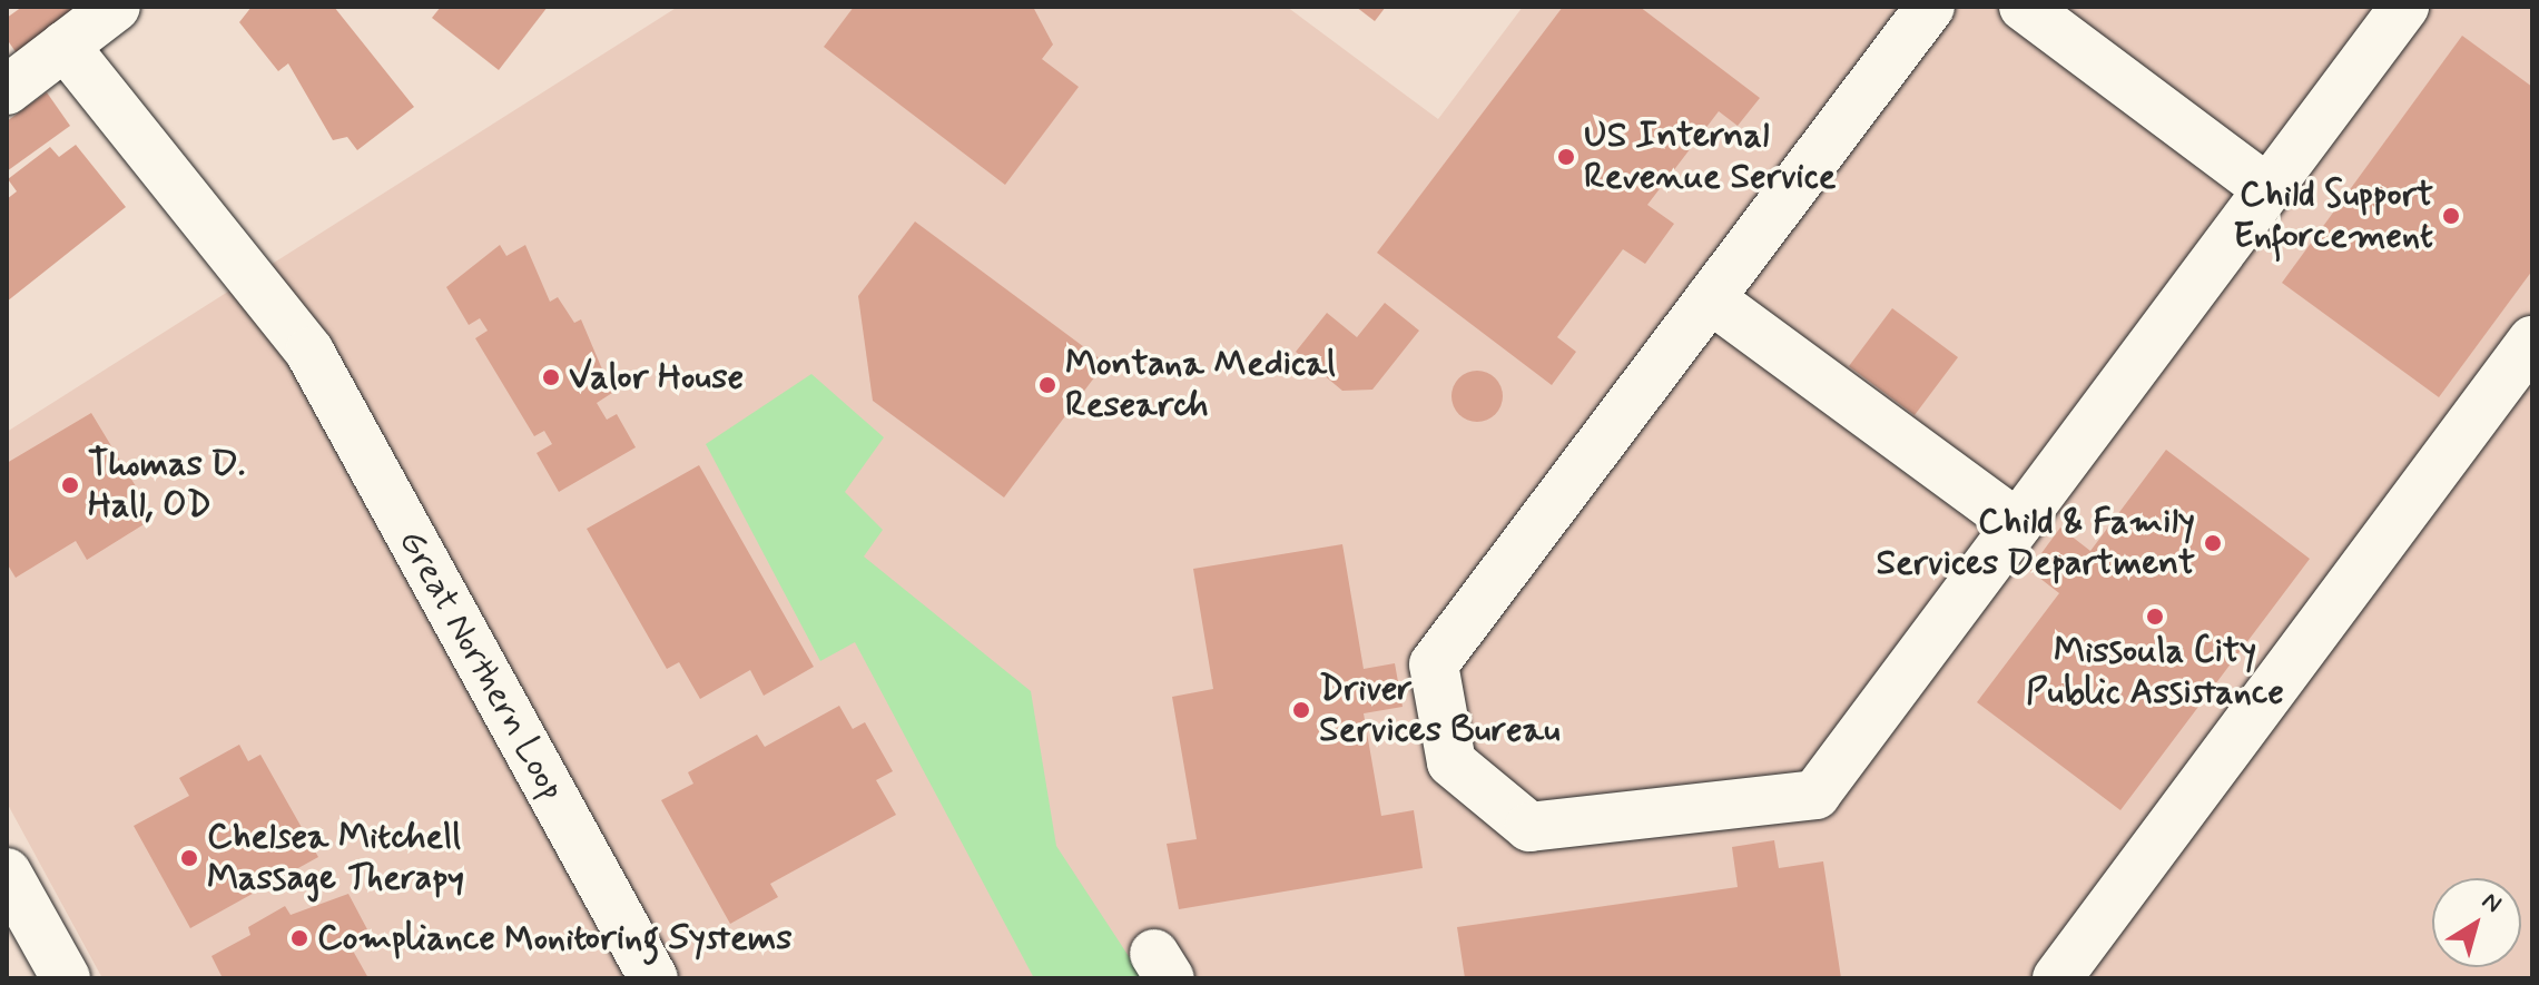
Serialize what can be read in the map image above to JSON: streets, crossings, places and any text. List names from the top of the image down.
{
  "streets": {
    "street": ["Great Northern Loop"]
  },
  "places": [
    "US Internal Revenue Service",
    "Child Support Enforcement",
    "Valor House",
    "Montana Medical Research",
    "Thomas D. Hall, OD",
    "Child & Family Services Department",
    "Missoula City Public Assistance",
    "Driver Services Bureau",
    "Chelsea Mitchell Massage Therapy",
    "Compliance Monitoring Systems"
  ],
  "north": "top right"
}
